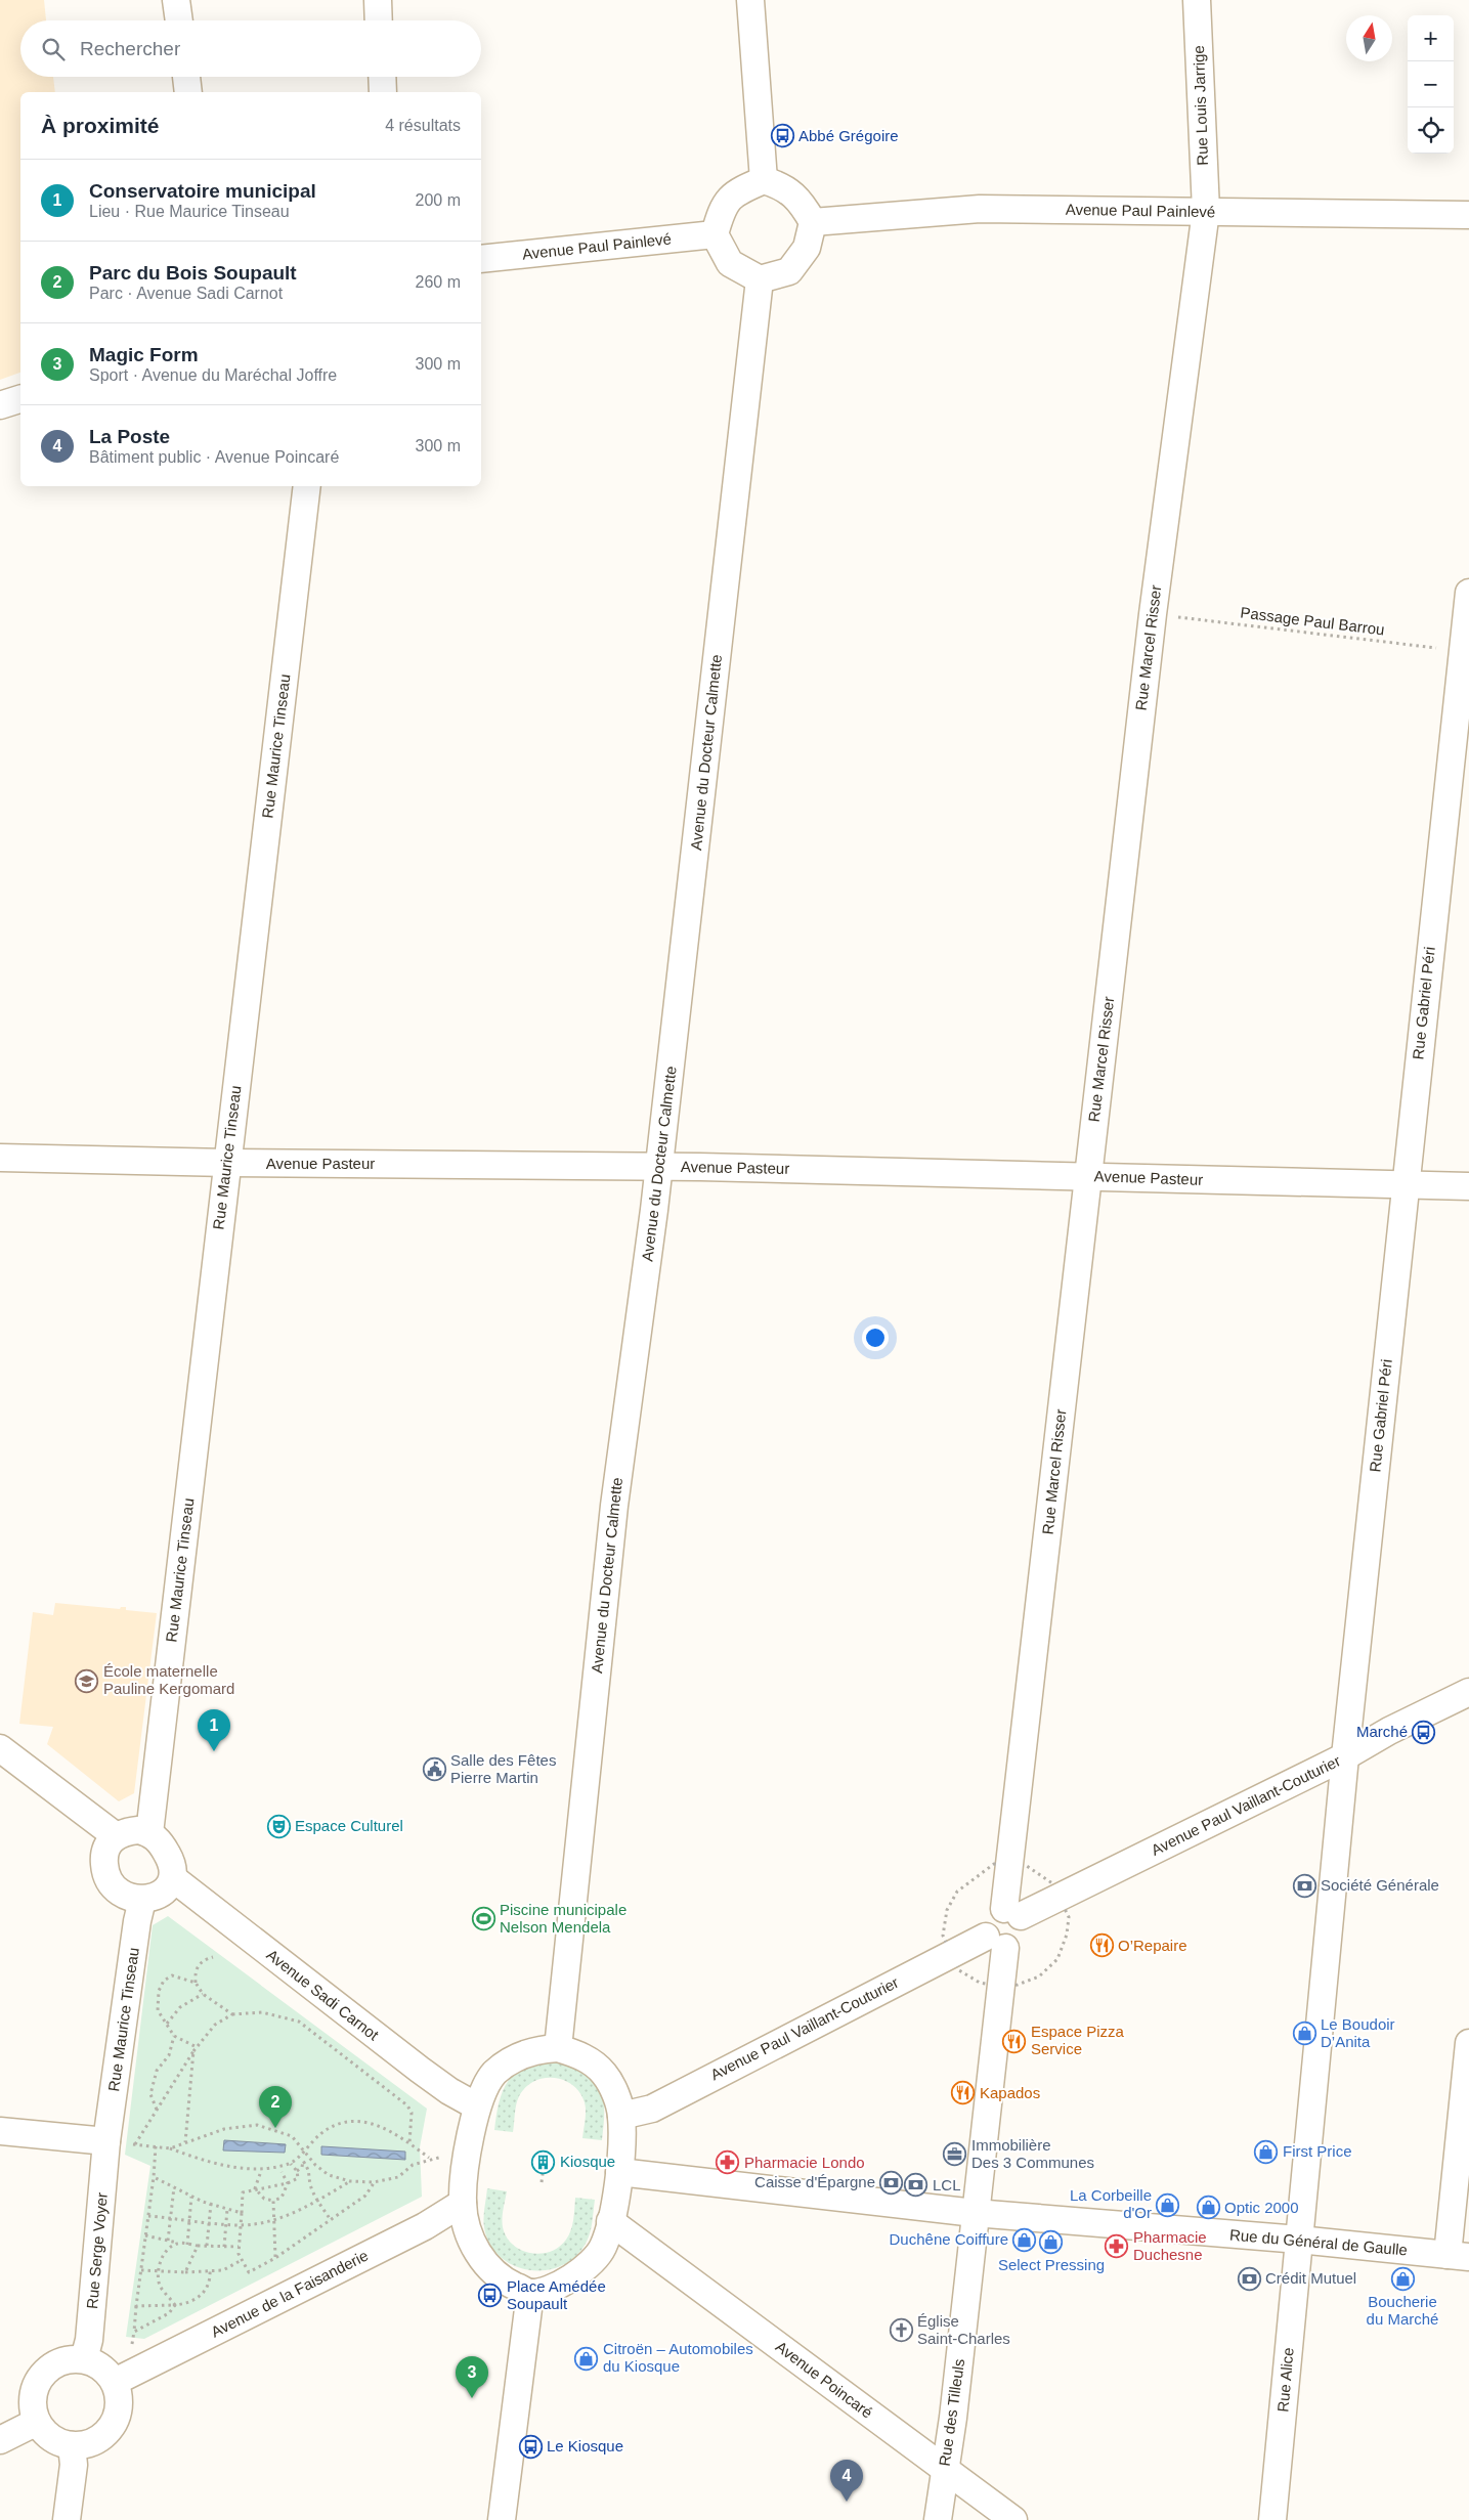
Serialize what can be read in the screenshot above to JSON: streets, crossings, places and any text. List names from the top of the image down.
{
  "streets": {
    "street": [
      "Rue Louis Jarrige",
      "Avenue Paul Painlevé",
      "Rue Marcel Risser",
      "Rue Maurice Tinseau",
      "Avenue du Docteur Calmette",
      "Rue Gabriel Péri",
      "Avenue Pasteur",
      "Avenue Paul Vaillant-Couturier",
      "Avenue Sadi Carnot",
      "Rue du Général de Gaulle",
      "Rue Serge Voyer",
      "Avenue de la Faisanderie",
      "Avenue Poincaré",
      "Rue Alice",
      "Rue des Tilleuls"
    ],
    "path": ["Passage Paul Barrou"]
  },
  "crossings": [
    ["Rue Louis Jarrige", "Avenue Paul Painlevé"],
    ["Rue Louis Jarrige", "Rue Marcel Risser"],
    ["Avenue Paul Painlevé", "Rue Marcel Risser"],
    ["Avenue Paul Painlevé", "Avenue du Docteur Calmette"],
    ["Passage Paul Barrou", "Rue Marcel Risser"],
    ["Passage Paul Barrou", "Rue Gabriel Péri"],
    ["Rue Marcel Risser", "Avenue Pasteur"],
    ["Rue Marcel Risser", "Avenue Paul Vaillant-Couturier"],
    ["Rue Maurice Tinseau", "Avenue Pasteur"],
    ["Rue Maurice Tinseau", "Avenue Sadi Carnot"],
    ["Rue Maurice Tinseau", "Rue Serge Voyer"],
    ["Avenue du Docteur Calmette", "Avenue Pasteur"],
    ["Rue Gabriel Péri", "Avenue Pasteur"],
    ["Rue Gabriel Péri", "Avenue Paul Vaillant-Couturier"],
    ["Rue Gabriel Péri", "Rue du Général de Gaulle"],
    ["Rue Gabriel Péri", "Rue Alice"],
    ["Rue du Général de Gaulle", "Rue Alice"],
    ["Rue du Général de Gaulle", "Rue des Tilleuls"],
    ["Rue Serge Voyer", "Avenue de la Faisanderie"],
    ["Avenue Poincaré", "Rue des Tilleuls"]
  ],
  "places": {
    "bus stop": [
      "Abbé Grégoire",
      "Marché",
      "Place Amédée Soupault",
      "Le Kiosque"
    ],
    "school or university": ["École maternelle Pauline Kergomard"],
    "public building": ["Salle des Fêtes Pierre Martin"],
    "theatre": ["Espace Culturel"],
    "bank": [
      "Société Générale",
      "Caisse d'Épargne",
      "LCL",
      "Crédit Mutuel"
    ],
    "sports": ["Piscine municipale Nelson Mendela"],
    "restaurant": ["O’Repaire", "Espace Pizza Service", "Kapados"],
    "shop": [
      "Le Boudoir D’Anita",
      "First Price",
      "La Corbeille d'Or",
      "Optic 2000",
      "Duchêne Coiffure",
      "Select Pressing",
      "Boucherie du Marché",
      "Citroën – Automobiles du Kiosque"
    ],
    "office": ["Immobilière Des 3 Communes"],
    "building": ["Kiosque"],
    "pharmacy": ["Pharmacie Londo", "Pharmacie Duchesne"],
    "church": ["Église Saint-Charles"]
  },
  "north": "top",
  "page": {
    "map_buttons": ["+", "−"],
    "search": "Rechercher",
    "heading": ["À proximité", "4 résultats"],
    "list": [
      {
        "mark": "1",
        "name": "Conservatoire municipal",
        "note": "Lieu · Rue Maurice Tinseau",
        "value": "200 m"
      },
      {
        "mark": "2",
        "name": "Parc du Bois Soupault",
        "note": "Parc · Avenue Sadi Carnot",
        "value": "260 m"
      },
      {
        "mark": "3",
        "name": "Magic Form",
        "note": "Sport · Avenue du Maréchal Joffre",
        "value": "300 m"
      },
      {
        "mark": "4",
        "name": "La Poste",
        "note": "Bâtiment public · Avenue Poincaré",
        "value": "300 m"
      }
    ],
    "pins": [
      "1",
      "2",
      "3",
      "4"
    ]
  }
}
